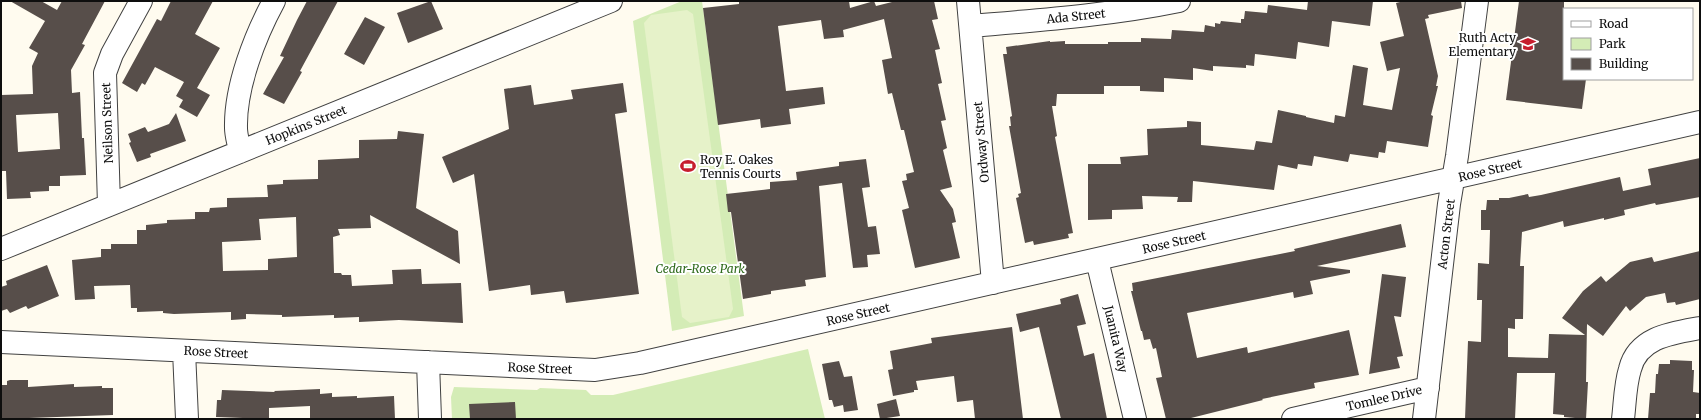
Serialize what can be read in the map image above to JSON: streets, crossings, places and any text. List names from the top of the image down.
{
  "streets": {
    "street": [
      "Ada Street",
      "Neilson Street",
      "Hopkins Street",
      "Ordway Street",
      "Rose Street",
      "Acton Street",
      "Juanita Way",
      "Tomlee Drive"
    ]
  },
  "crossings": [
    ["Ada Street", "Ordway Street"],
    ["Neilson Street", "Hopkins Street"],
    ["Ordway Street", "Rose Street"],
    ["Rose Street", "Acton Street"],
    ["Rose Street", "Juanita Way"],
    ["Acton Street", "Tomlee Drive"]
  ],
  "parks": ["Cedar-Rose Park"],
  "places": {
    "school or university": ["Ruth Acty Elementary"],
    "sports": ["Roy E. Oakes Tennis Courts"]
  },
  "legend": ["Road", "Park", "Building"]
}
